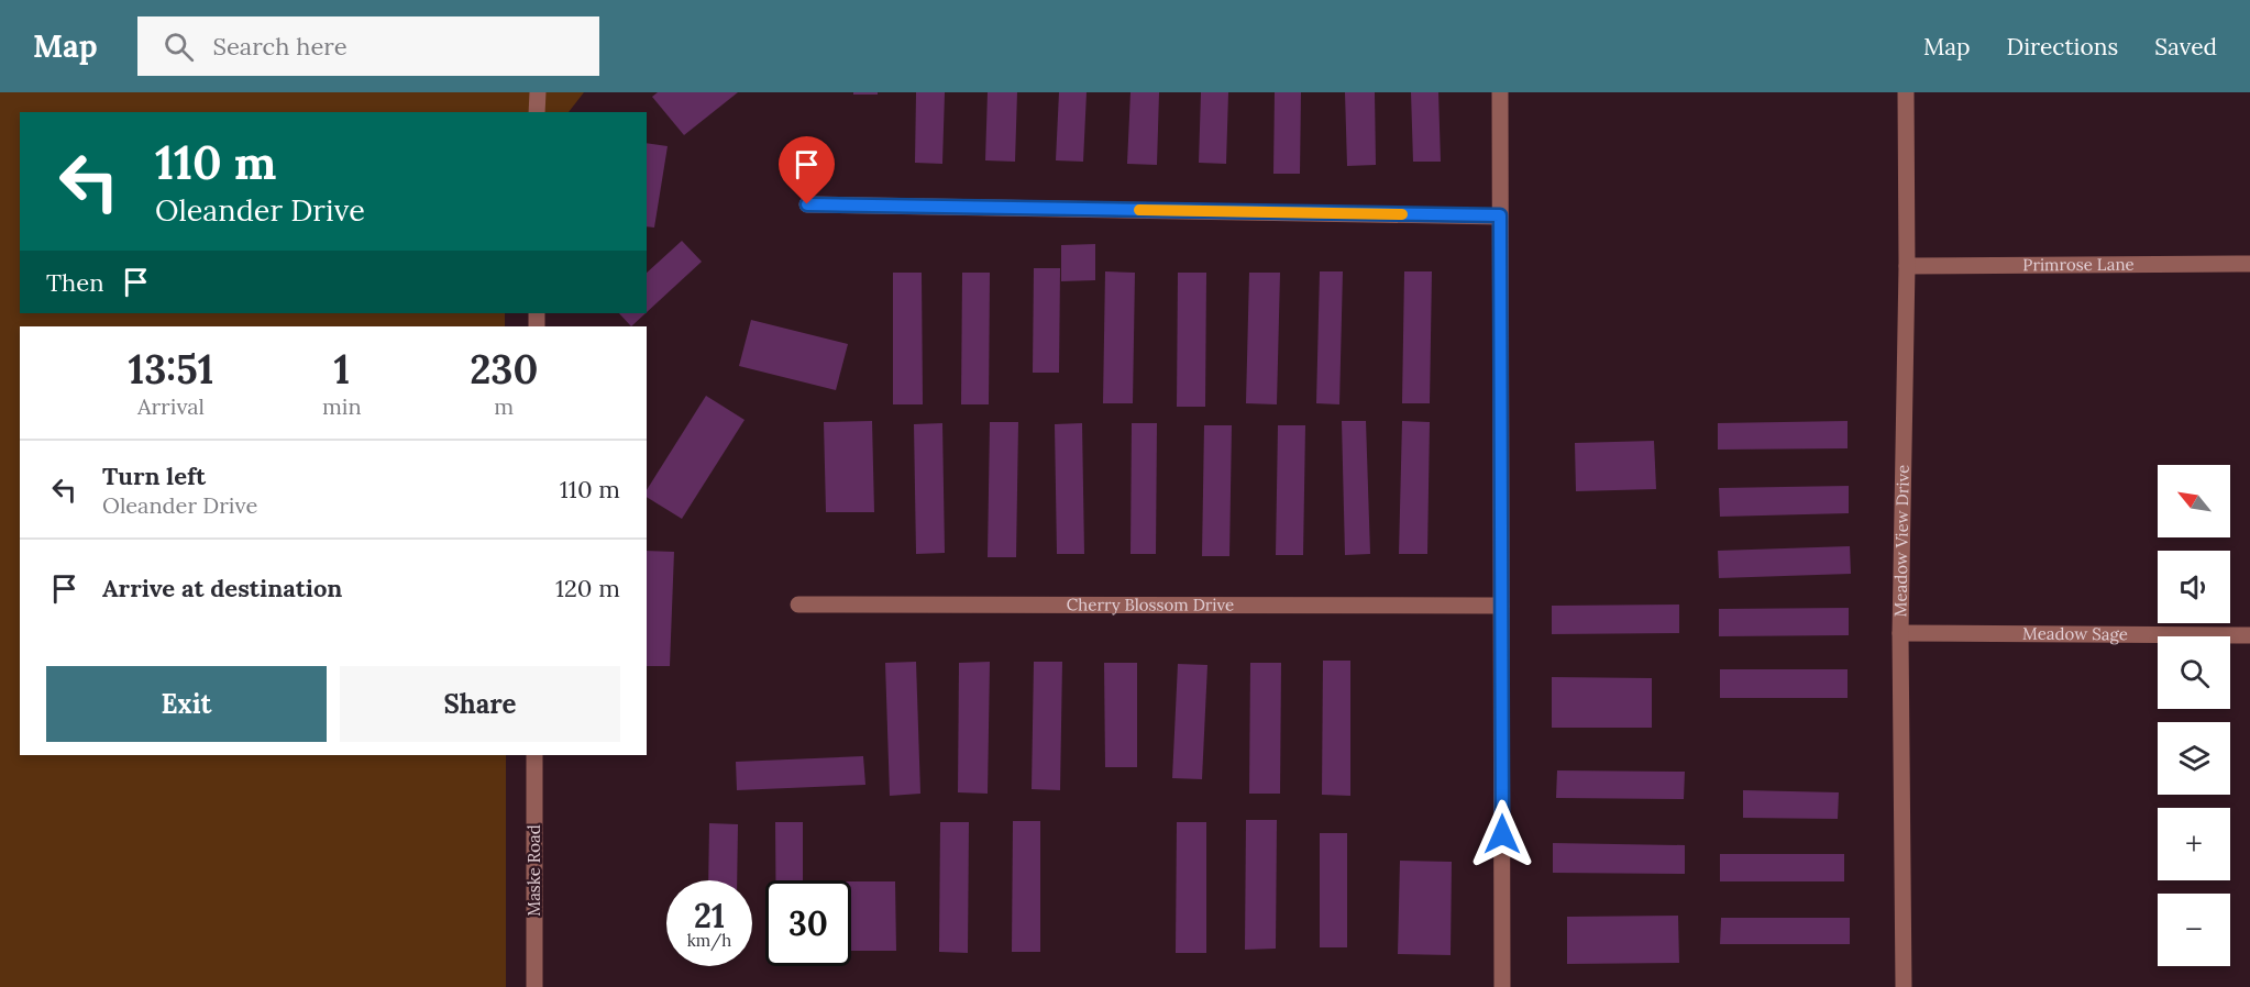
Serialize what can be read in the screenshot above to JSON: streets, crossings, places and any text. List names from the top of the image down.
{
  "streets": {
    "street": [
      "Primrose Lane",
      "Meadow View Drive",
      "Cherry Blossom Drive",
      "Meadow Sage",
      "Maske Road"
    ]
  },
  "crossings": [
    ["Primrose Lane", "Meadow View Drive"],
    ["Meadow View Drive", "Meadow Sage"]
  ],
  "north": "top left",
  "page": {
    "header": "Map",
    "search": "Search here",
    "nav": ["Map", "Directions", "Saved"],
    "turn": ["110 m", "Oleander Drive"],
    "then": "Then",
    "eta": [
      "13:51",
      "Arrival",
      "1",
      "min",
      "230",
      "m"
    ],
    "list": [
      {
        "name": "Turn left",
        "note": "Oleander Drive",
        "value": "110 m"
      },
      {
        "name": "Arrive at destination",
        "value": "120 m"
      }
    ],
    "map_buttons": ["+", "−"],
    "buttons": ["Exit", "Share"],
    "speed": "21 km/h",
    "limit": "30"
  }
}
